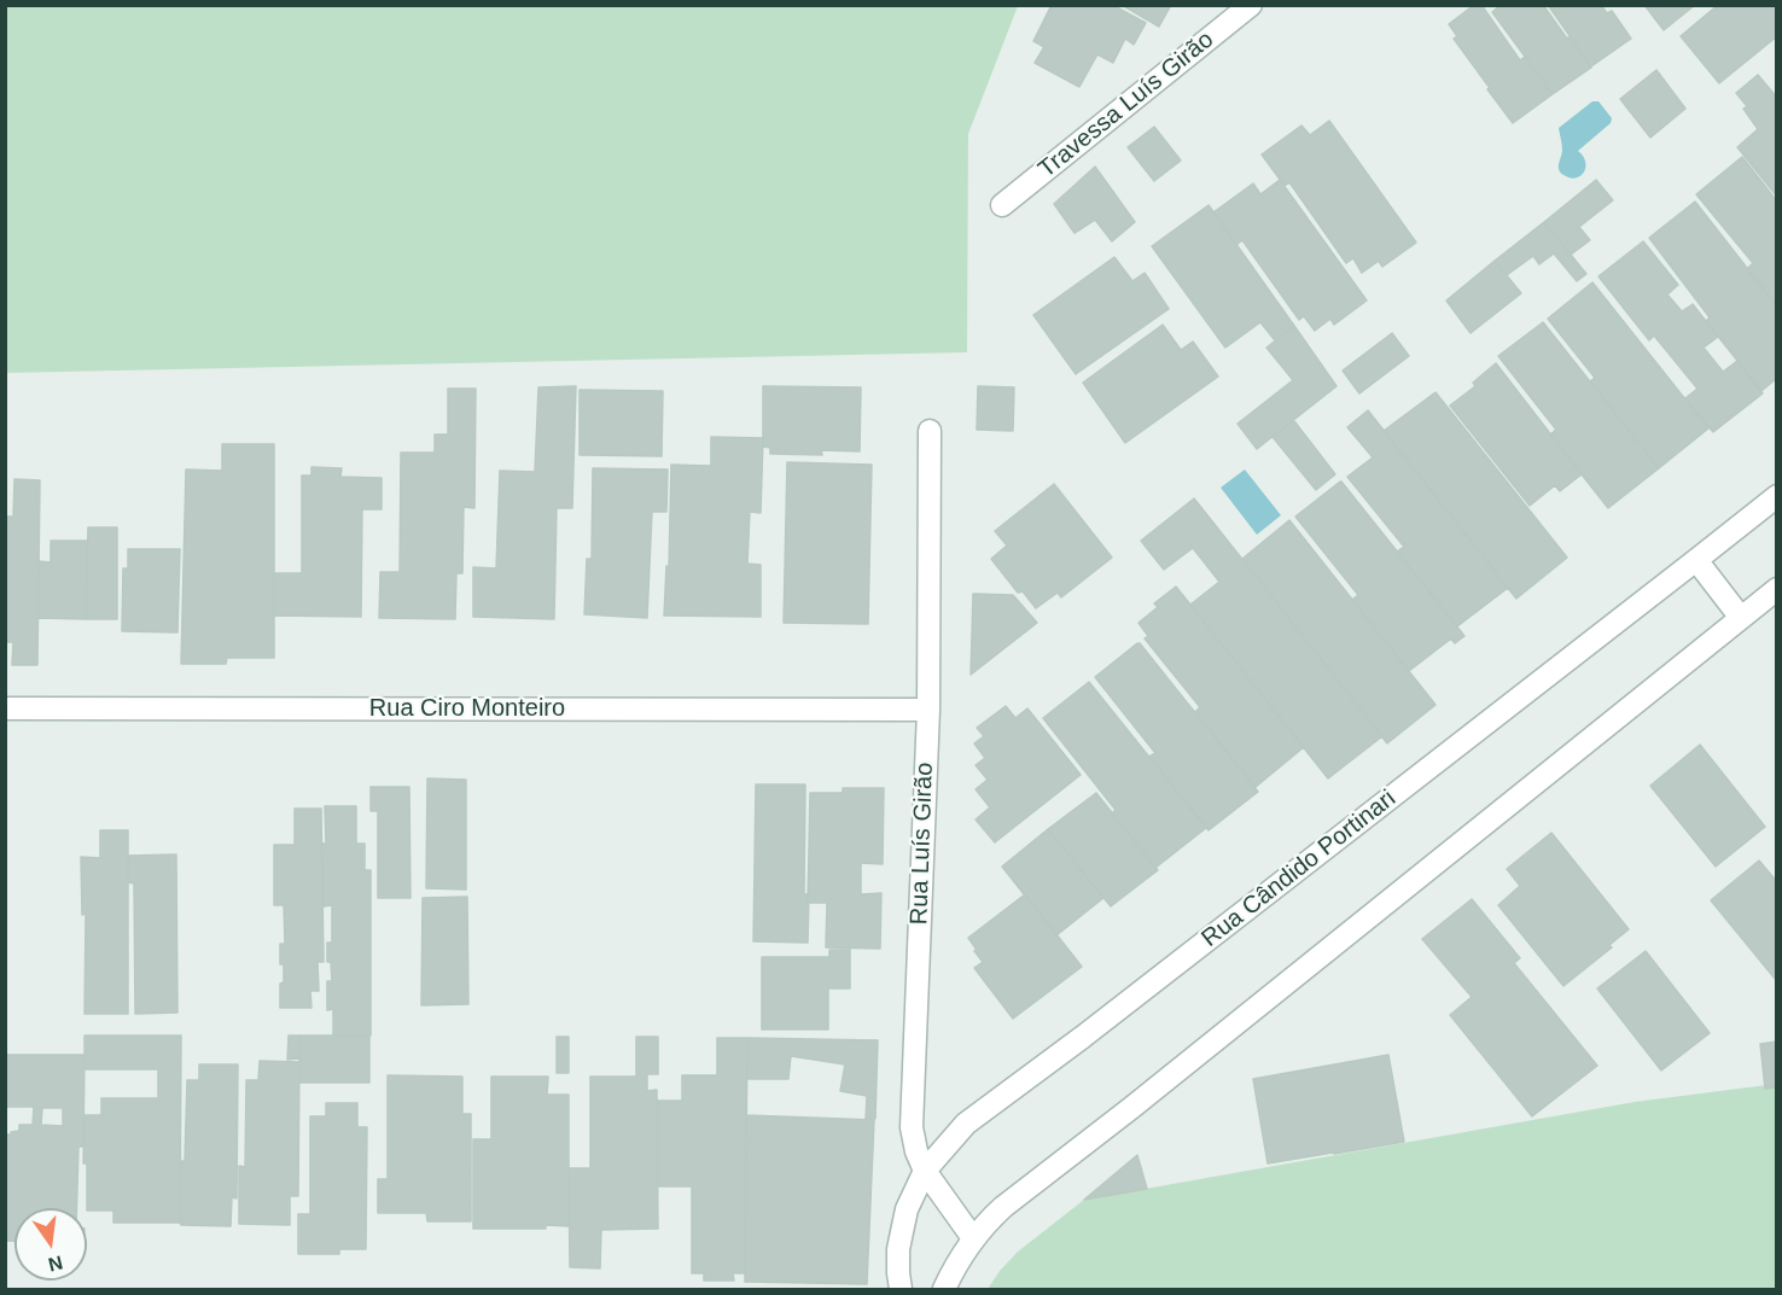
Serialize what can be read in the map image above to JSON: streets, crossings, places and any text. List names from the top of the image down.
{
  "streets": {
    "street": [
      "Travessa Luís Girão",
      "Rua Ciro Monteiro",
      "Rua Luís Girão",
      "Rua Cândido Portinari"
    ]
  },
  "crossings": [
    ["Rua Ciro Monteiro", "Rua Luís Girão"],
    ["Rua Luís Girão", "Rua Cândido Portinari"]
  ],
  "north": "bottom"
}
